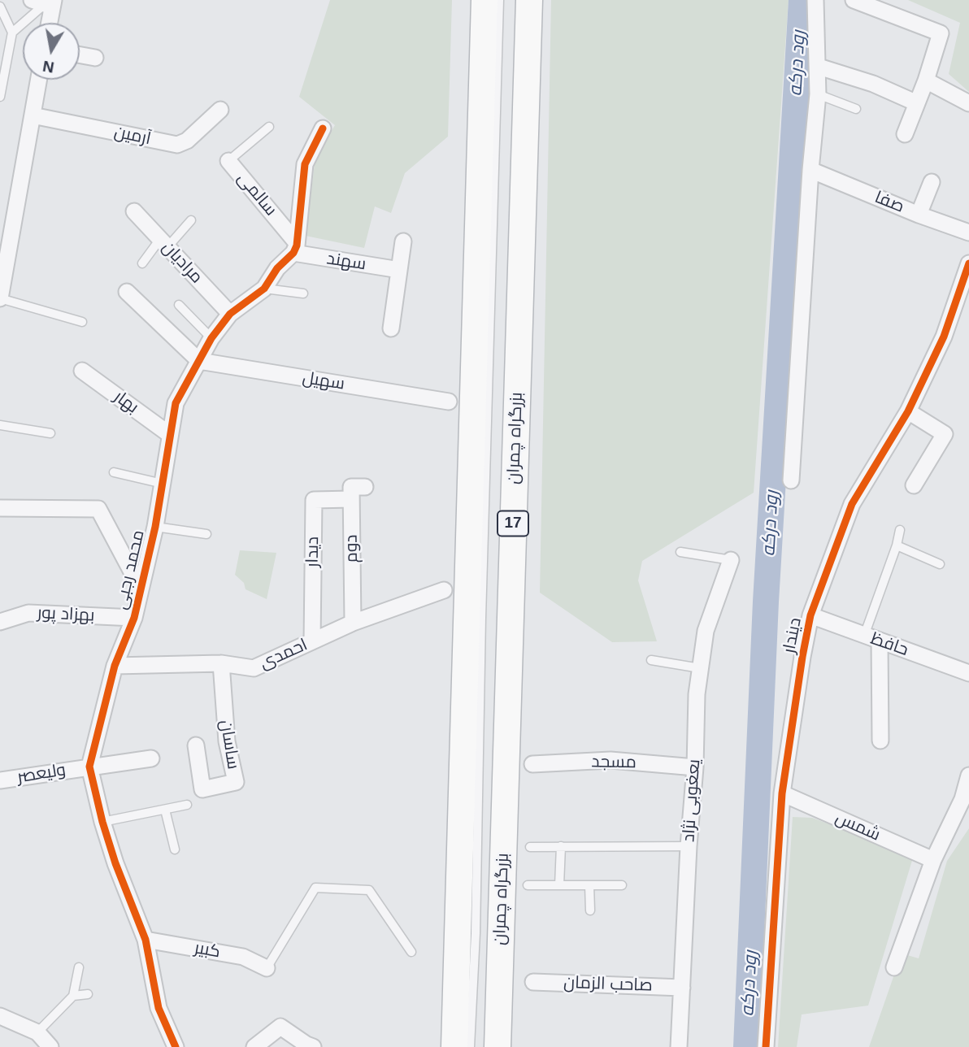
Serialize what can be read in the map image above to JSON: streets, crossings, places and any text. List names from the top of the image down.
{
  "streets": {
    "highway": ["بزرگراه چمران", "17"],
    "street": [
      "آرمین",
      "سالمی",
      "صفا",
      "سهند",
      "مرادیان",
      "سهیل",
      "بهار",
      "دوم",
      "دیدار",
      "محمد رجبی",
      "بهزاد پور",
      "دیندار",
      "حافظ",
      "احمدی",
      "ساسان",
      "مسجد",
      "ولیعصر",
      "یعغوبی نژاد",
      "شمس",
      "کبیر",
      "صاحب الزمان"
    ]
  },
  "crossings": [
    ["سالمی", "سهند"],
    ["سالمی", "محمد رجبی"],
    ["سهند", "محمد رجبی"],
    ["مرادیان", "محمد رجبی"],
    ["سهیل", "محمد رجبی"],
    ["بهار", "محمد رجبی"],
    ["دوم", "دیدار"],
    ["دوم", "احمدی"],
    ["دیدار", "احمدی"],
    ["محمد رجبی", "بهزاد پور"],
    ["محمد رجبی", "احمدی"],
    ["محمد رجبی", "ولیعصر"],
    ["محمد رجبی", "کبیر"],
    ["دیندار", "حافظ"],
    ["دیندار", "شمس"],
    ["احمدی", "ساسان"],
    ["مسجد", "یعغوبی نژاد"],
    ["یعغوبی نژاد", "صاحب الزمان"]
  ],
  "water": ["رود درکه"],
  "north": "bottom"
}
